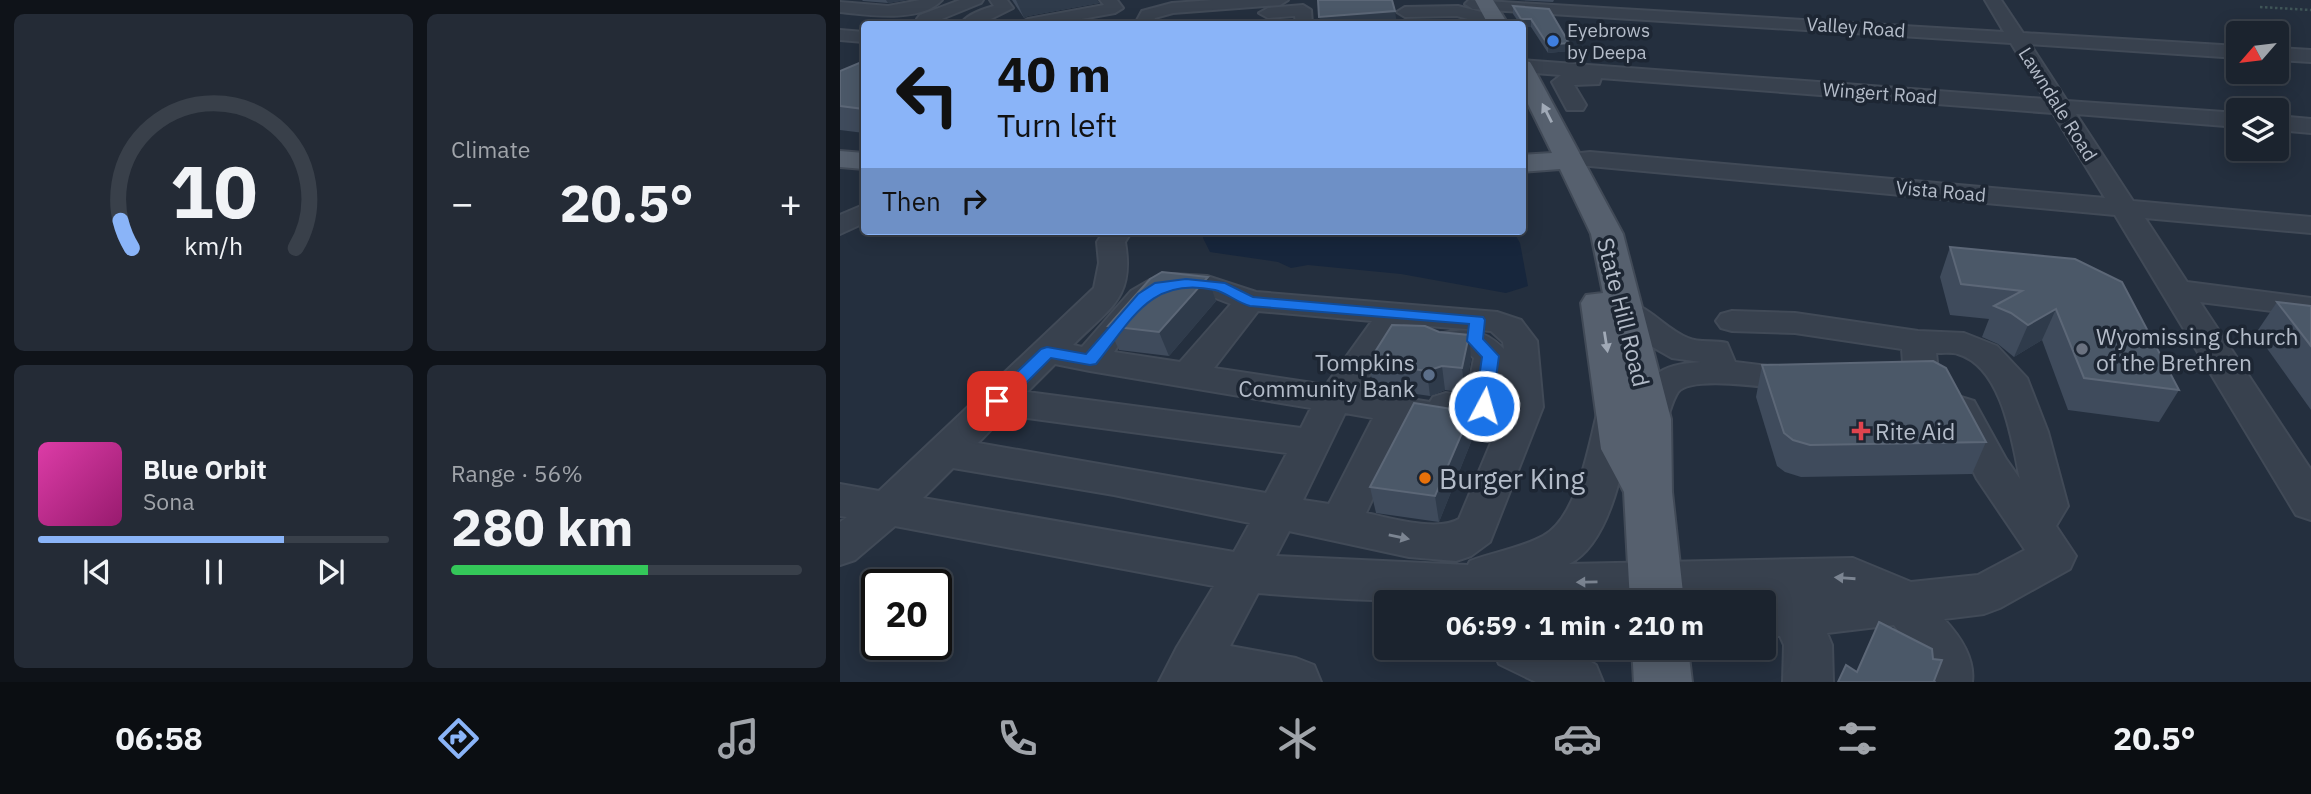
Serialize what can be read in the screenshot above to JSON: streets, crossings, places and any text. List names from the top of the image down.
{
  "streets": {
    "main road": ["State Hill Road"],
    "street": [
      "Valley Road",
      "Wingert Road",
      "Lawndale Road",
      "Vista Road"
    ]
  },
  "crossings": [
    ["Valley Road", "Lawndale Road"],
    ["Wingert Road", "Lawndale Road"],
    ["Lawndale Road", "Vista Road"],
    ["Vista Road", "State Hill Road"]
  ],
  "places": {
    "other": [
      "Eyebrows by Deepa",
      "Wyomissing Church of the Brethren",
      "Tompkins Community Bank",
      "Burger King"
    ],
    "health": ["Rite Aid"]
  },
  "north": "bottom left",
  "page": {
    "tile": [
      "Climate",
      ["Range · 56%", "280 km"]
    ],
    "turn": ["40 m", "Turn left"],
    "then": "Then",
    "heat": ["−", "20.5°", "+"],
    "song": ["Blue Orbit", "Sona"],
    "limit": "20",
    "trip": "06:59 · 1 min · 210 m",
    "tabs": ["06:58", "20.5°"],
    "gauge": ["10", "km/h"]
  }
}
